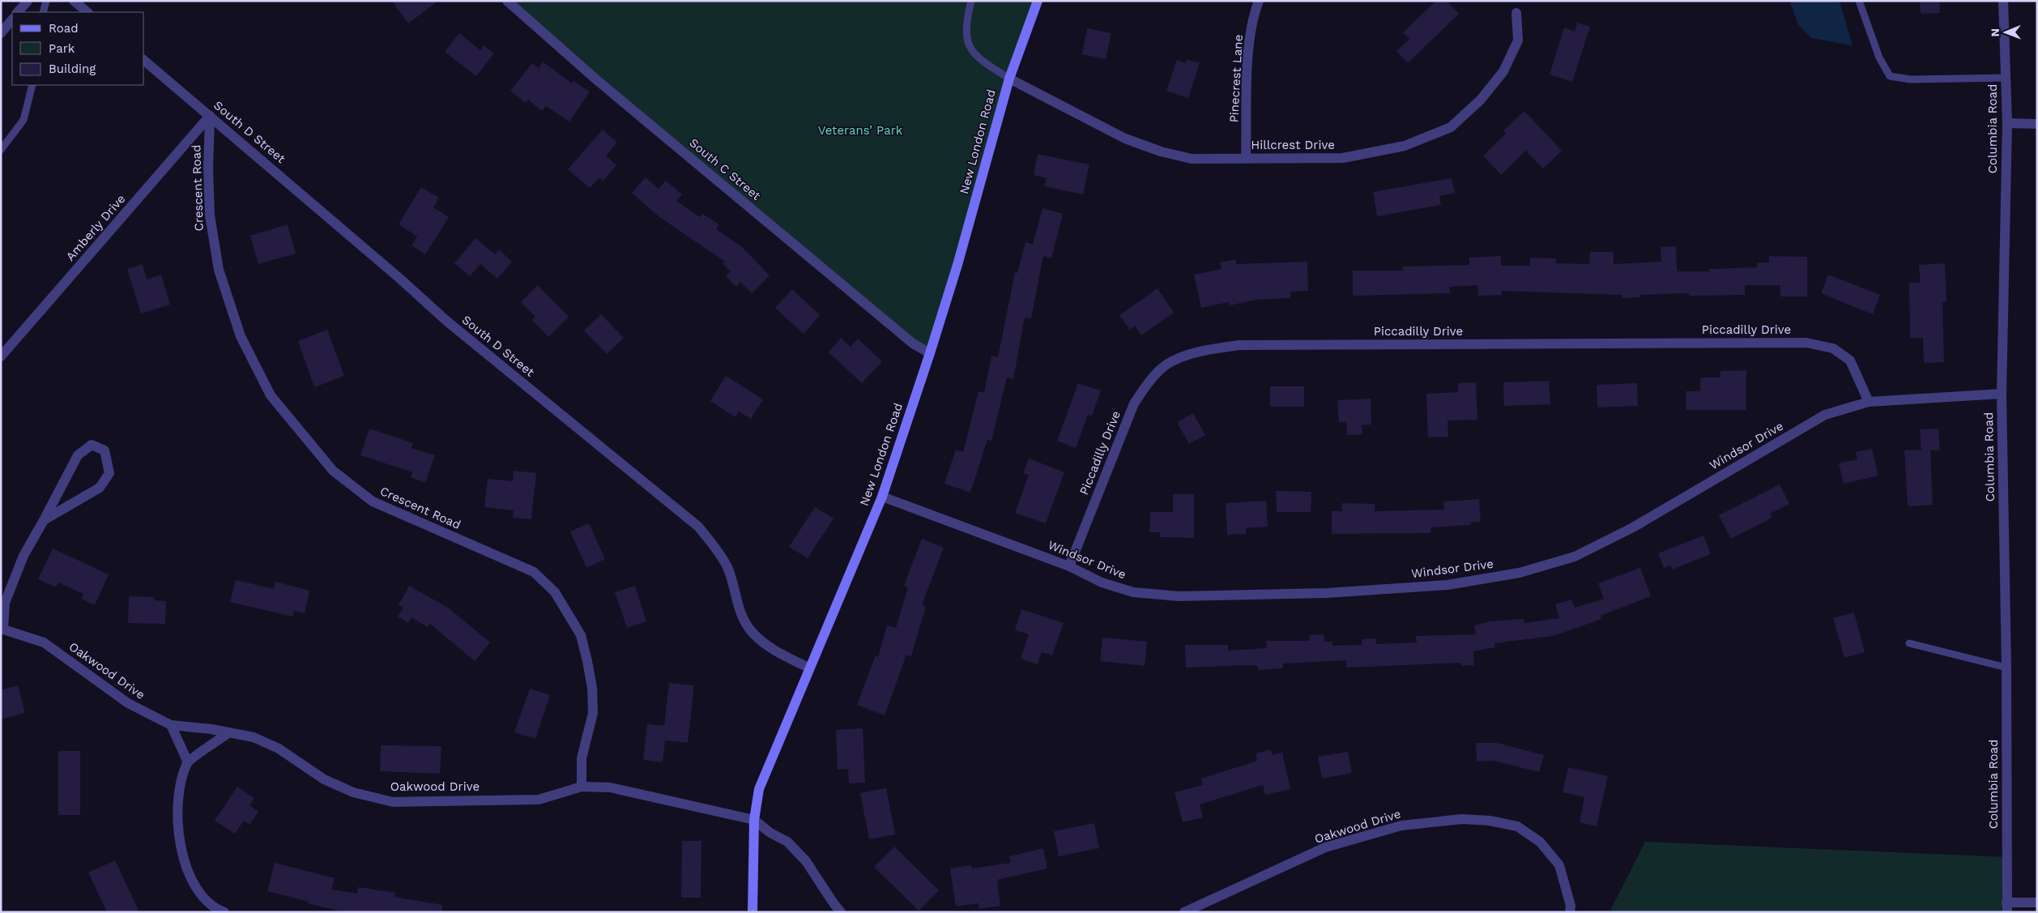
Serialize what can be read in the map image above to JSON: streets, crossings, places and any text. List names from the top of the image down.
{
  "streets": {
    "street": [
      "Pinecrest Lane",
      "Columbia Road",
      "South D Street",
      "New London Road",
      "Hillcrest Drive",
      "South C Street",
      "Crescent Road",
      "Amberly Drive",
      "Piccadilly Drive",
      "Windsor Drive",
      "Oakwood Drive"
    ]
  },
  "crossings": [
    ["Pinecrest Lane", "Hillcrest Drive"],
    ["Columbia Road", "Windsor Drive"],
    ["South D Street", "New London Road"],
    ["South D Street", "Crescent Road"],
    ["South D Street", "Amberly Drive"],
    ["New London Road", "Hillcrest Drive"],
    ["New London Road", "South C Street"],
    ["New London Road", "Windsor Drive"],
    ["New London Road", "Oakwood Drive"],
    ["Crescent Road", "Amberly Drive"],
    ["Crescent Road", "Oakwood Drive"],
    ["Piccadilly Drive", "Windsor Drive"]
  ],
  "parks": ["Veterans’ Park"],
  "legend": ["Road", "Park", "Building"],
  "north": "left"
}
